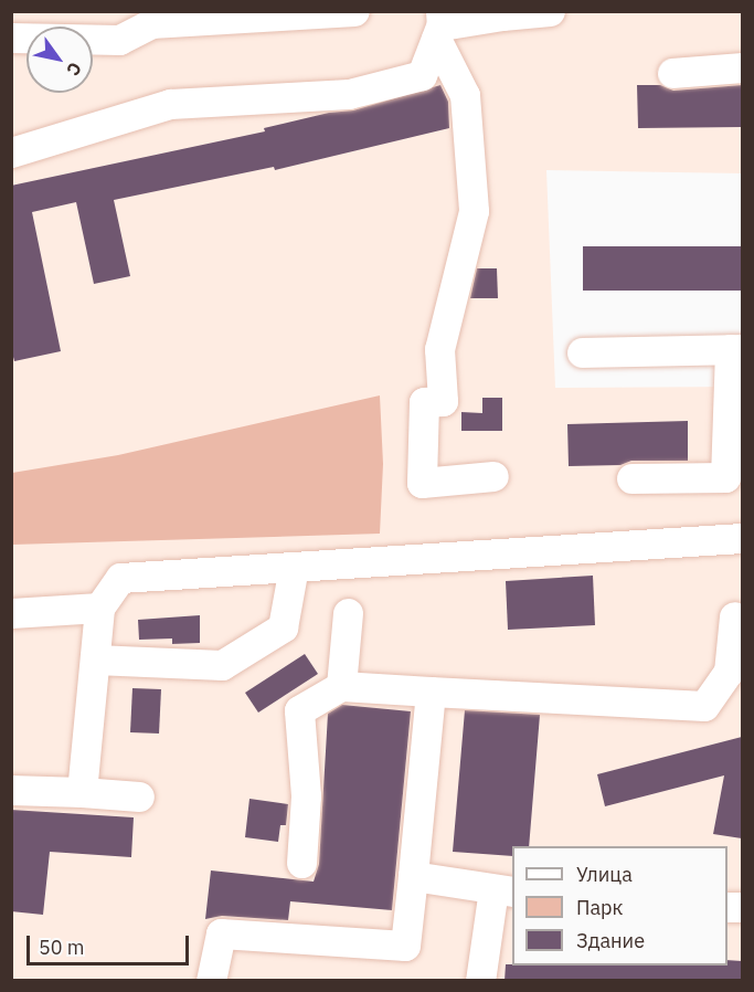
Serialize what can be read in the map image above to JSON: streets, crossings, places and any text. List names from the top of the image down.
{
  "legend": ["Улица", "Парк", "Здание"],
  "scale_bar": "50 m",
  "north": "bottom right"
}
